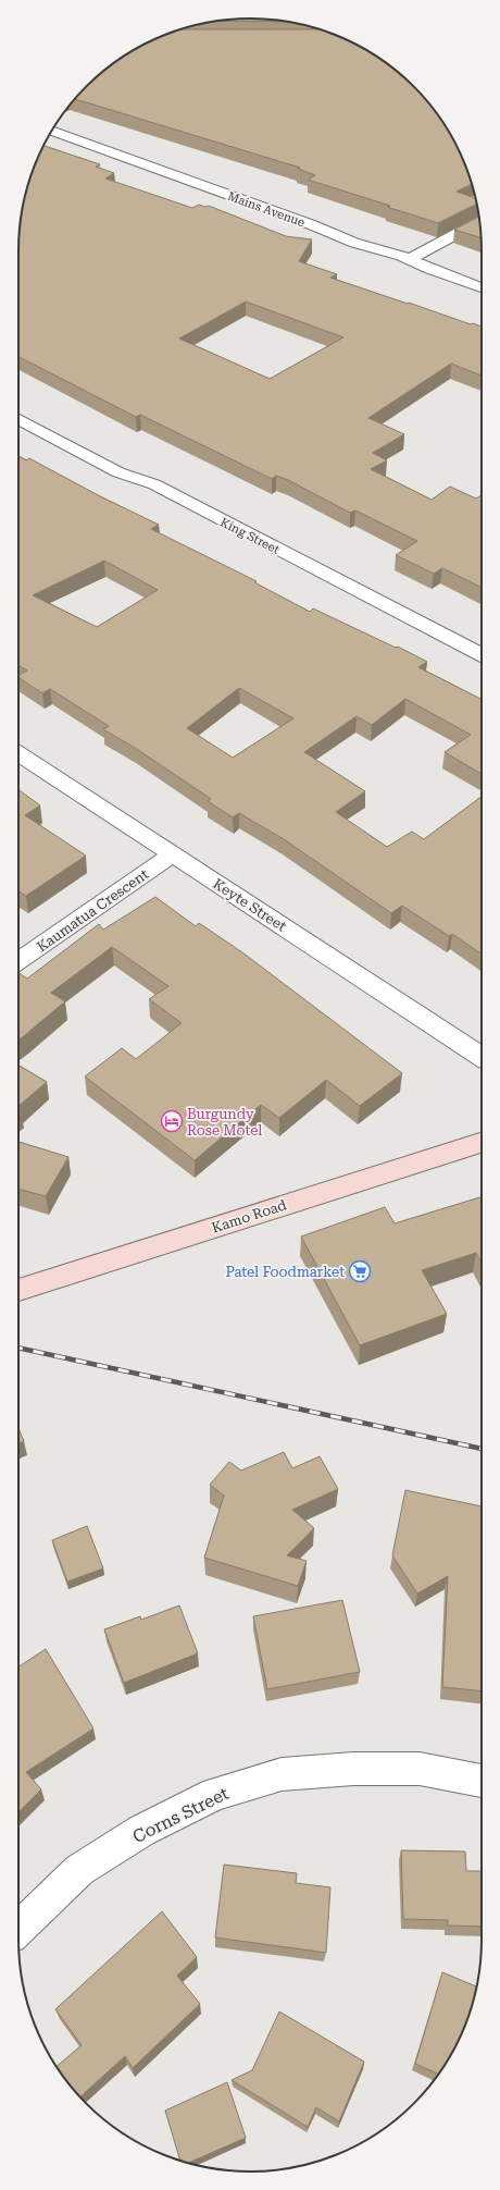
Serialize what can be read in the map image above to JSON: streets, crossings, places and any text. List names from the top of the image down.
{
  "streets": {
    "main road": ["Kamo Road"],
    "street": [
      "Mains Avenue",
      "King Street",
      "Keyte Street",
      "Kaumatua Crescent",
      "Corns Street"
    ]
  },
  "crossings": [
    ["Keyte Street", "Kaumatua Crescent"]
  ],
  "places": {
    "hotel": ["Burgundy Rose Motel"],
    "supermarket": ["Patel Foodmarket"]
  }
}
